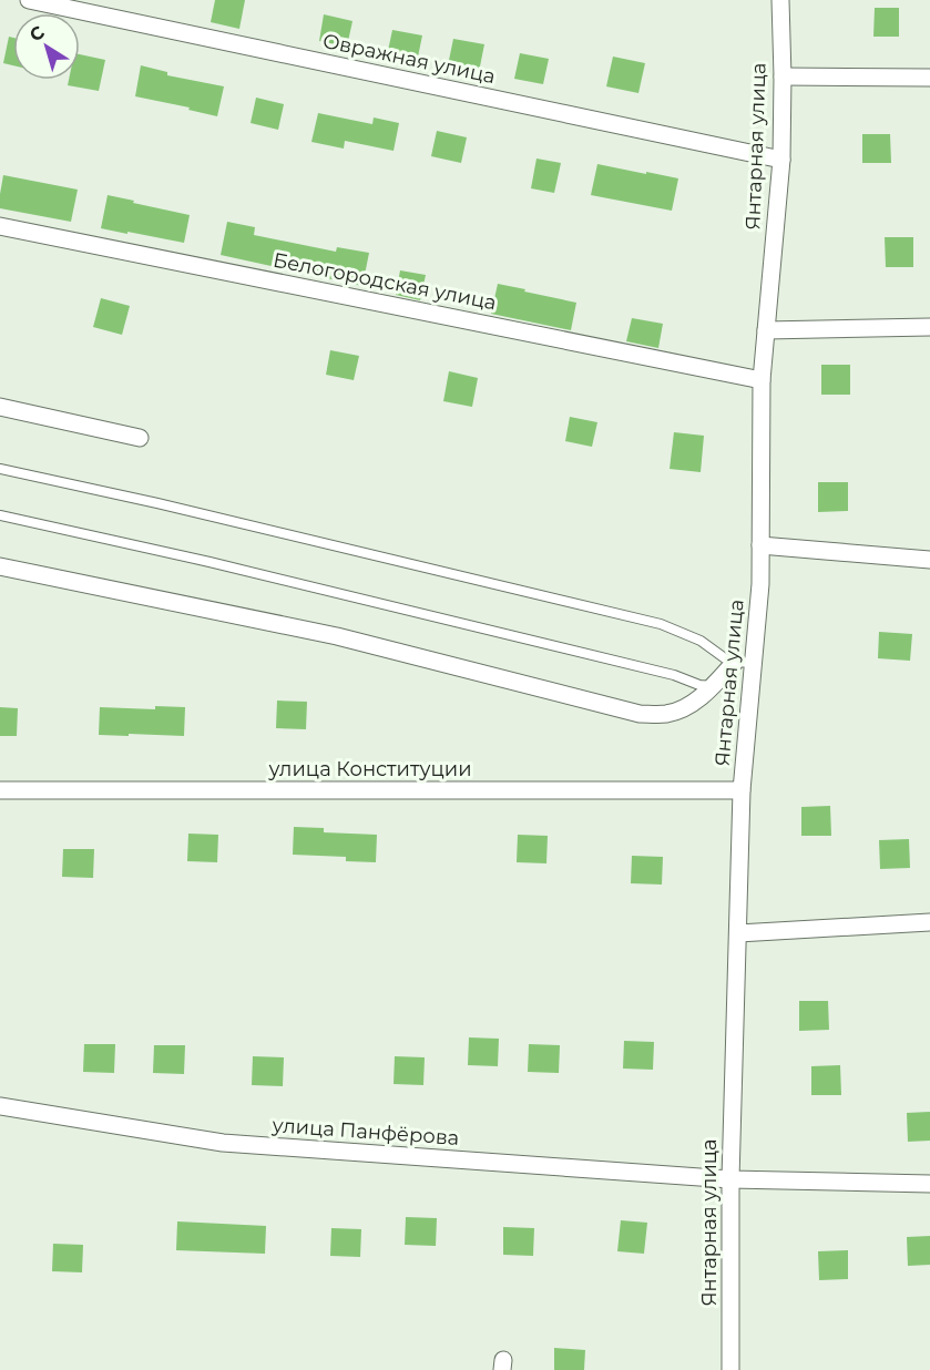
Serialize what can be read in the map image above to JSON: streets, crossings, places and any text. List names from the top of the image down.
{
  "streets": {
    "street": [
      "Овражная улица",
      "Янтарная улица",
      "Белогородская улица",
      "улица Конституции",
      "улица Панфёрова"
    ]
  },
  "crossings": [
    ["Овражная улица", "Янтарная улица"],
    ["Янтарная улица", "Белогородская улица"],
    ["Янтарная улица", "улица Конституции"],
    ["Янтарная улица", "улица Панфёрова"]
  ],
  "north": "top left"
}
